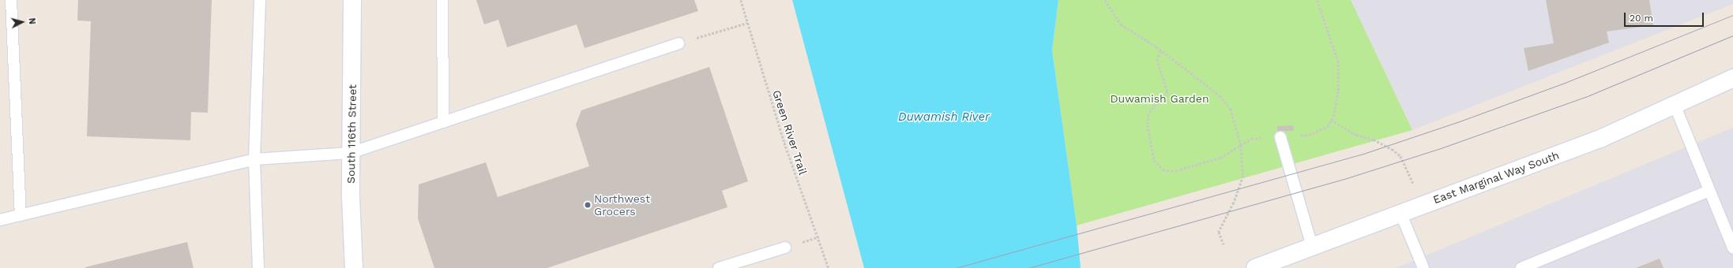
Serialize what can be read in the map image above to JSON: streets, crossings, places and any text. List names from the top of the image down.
{
  "streets": {
    "street": ["South 116th Street", "East Marginal Way South"],
    "path": ["Green River Trail"]
  },
  "water": ["Duwamish River"],
  "parks": ["Duwamish Garden"],
  "places": ["Northwest Grocers"],
  "scale_bar": "20 m",
  "north": "right"
}
